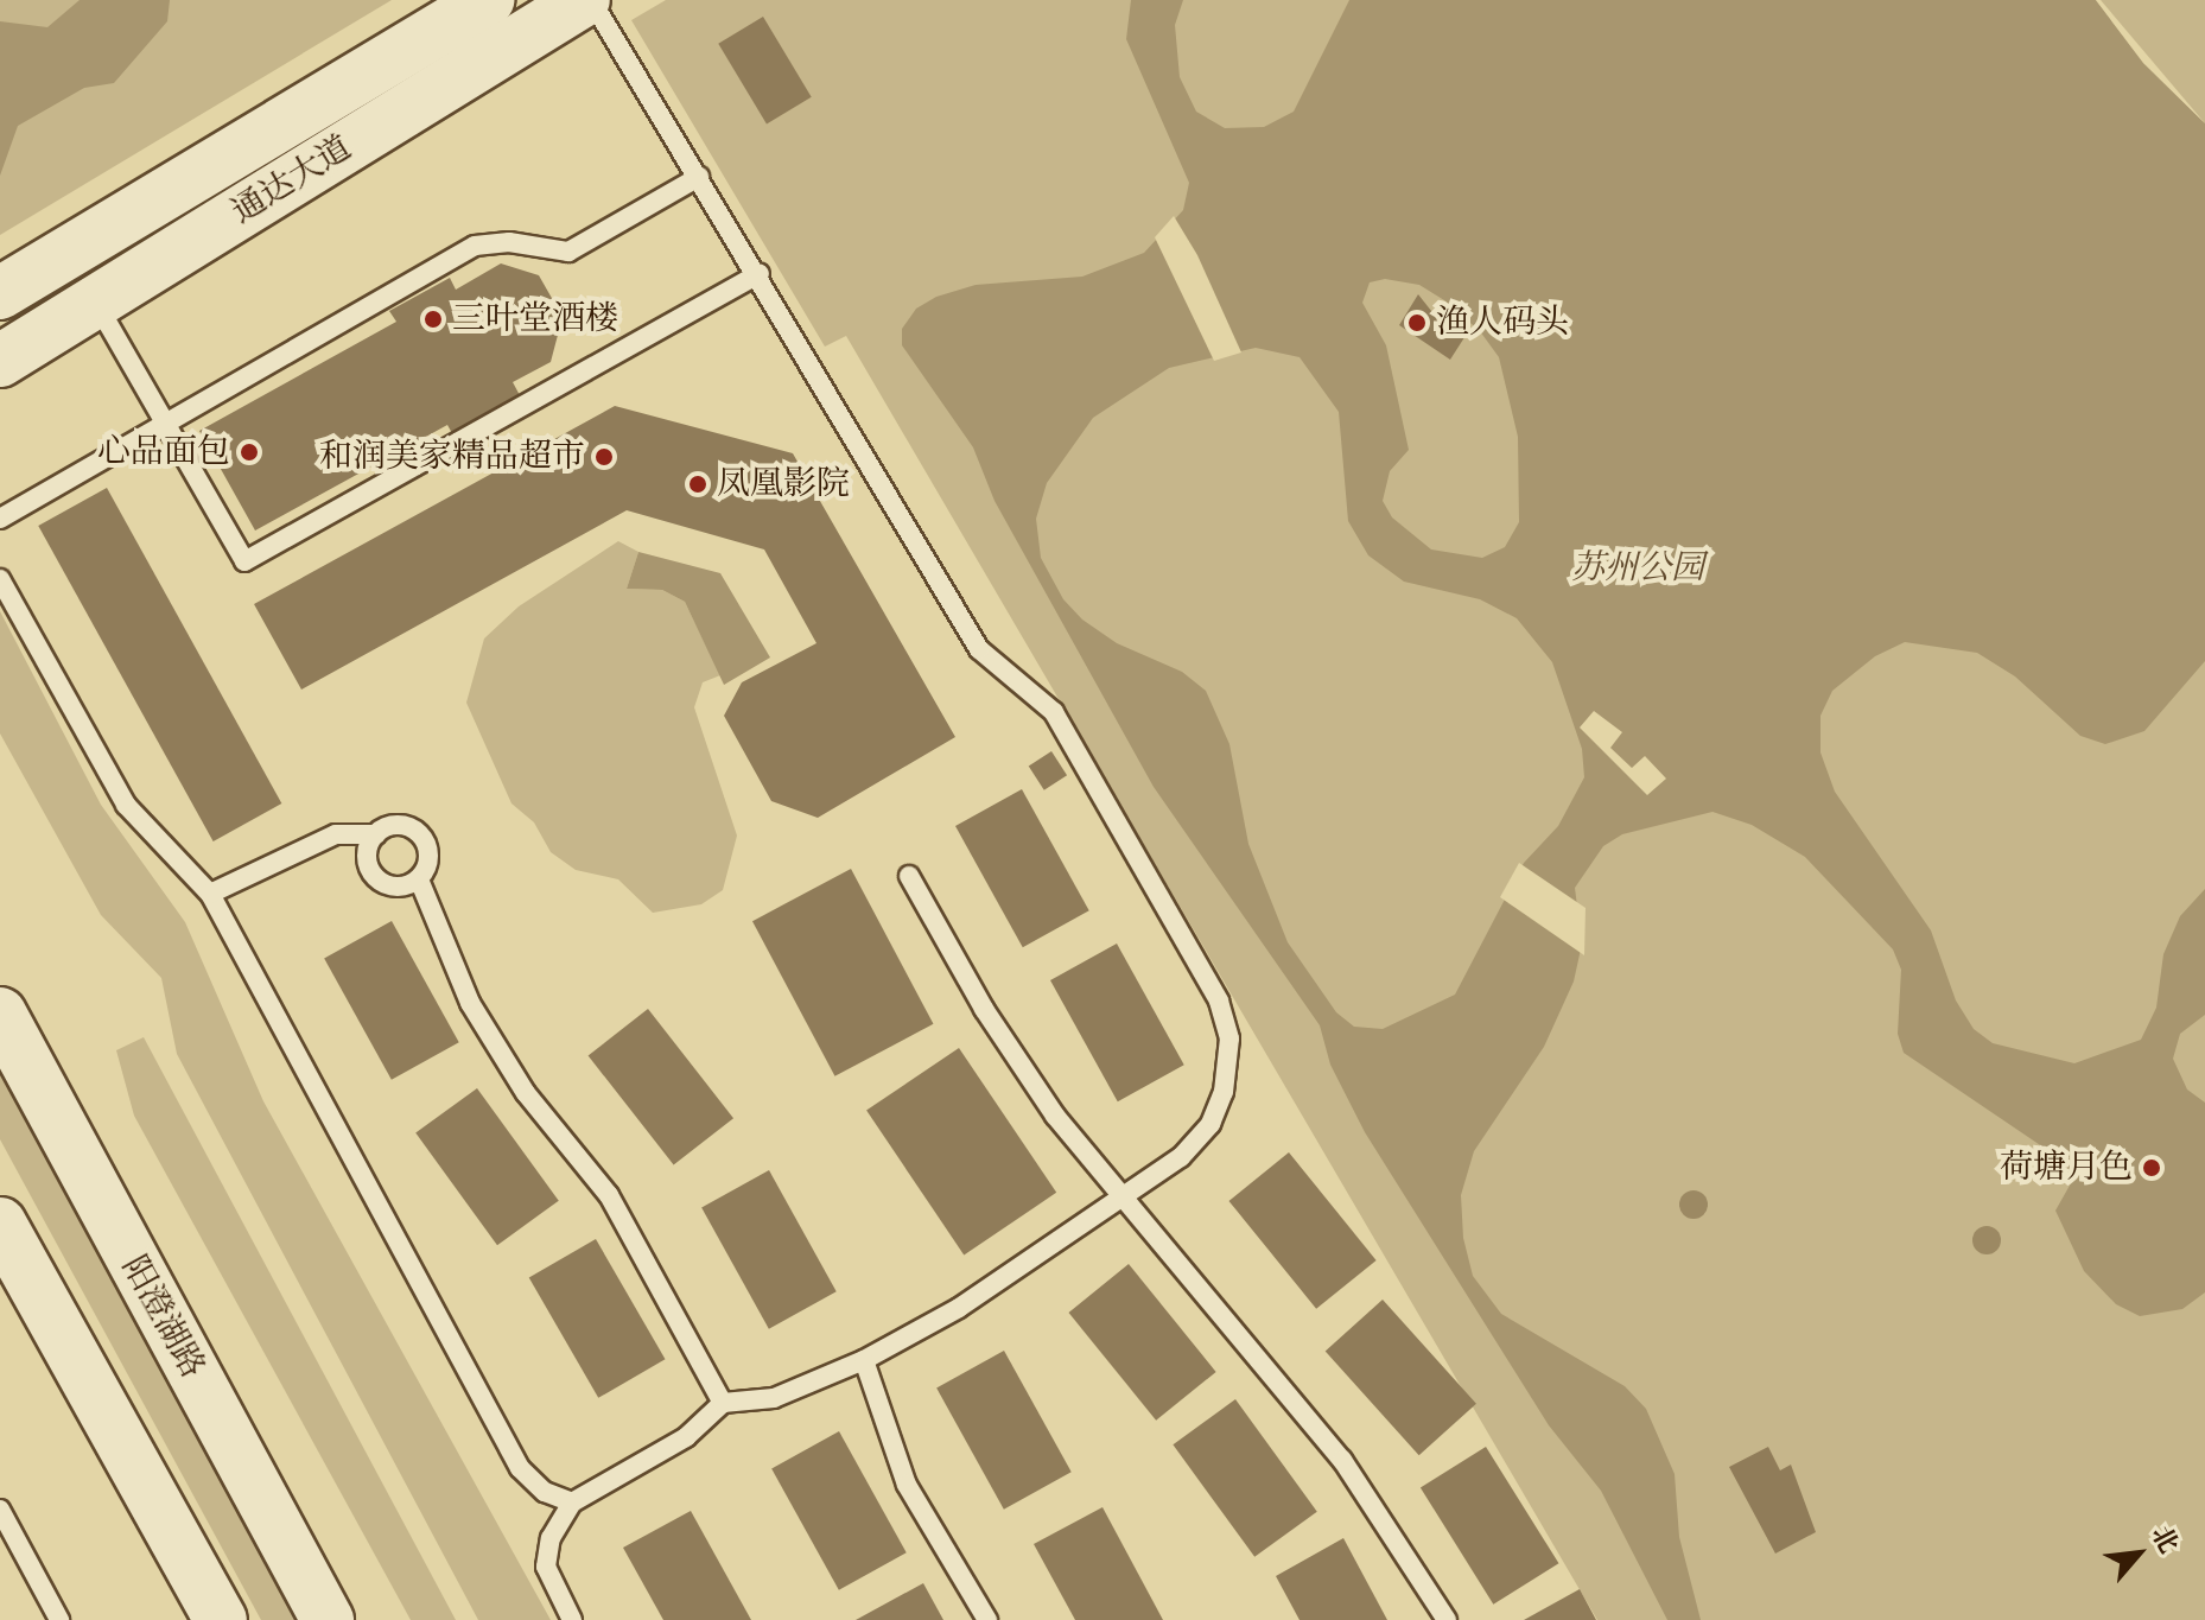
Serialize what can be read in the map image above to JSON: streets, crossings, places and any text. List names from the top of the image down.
{
  "streets": {
    "main road": ["通达大道", "阳澄湖路"]
  },
  "parks": ["苏州公园"],
  "places": [
    "三叶堂酒楼",
    "渔人码头",
    "心品面包",
    "和润美家精品超市",
    "凤凰影院",
    "荷塘月色"
  ],
  "north": "top right"
}
